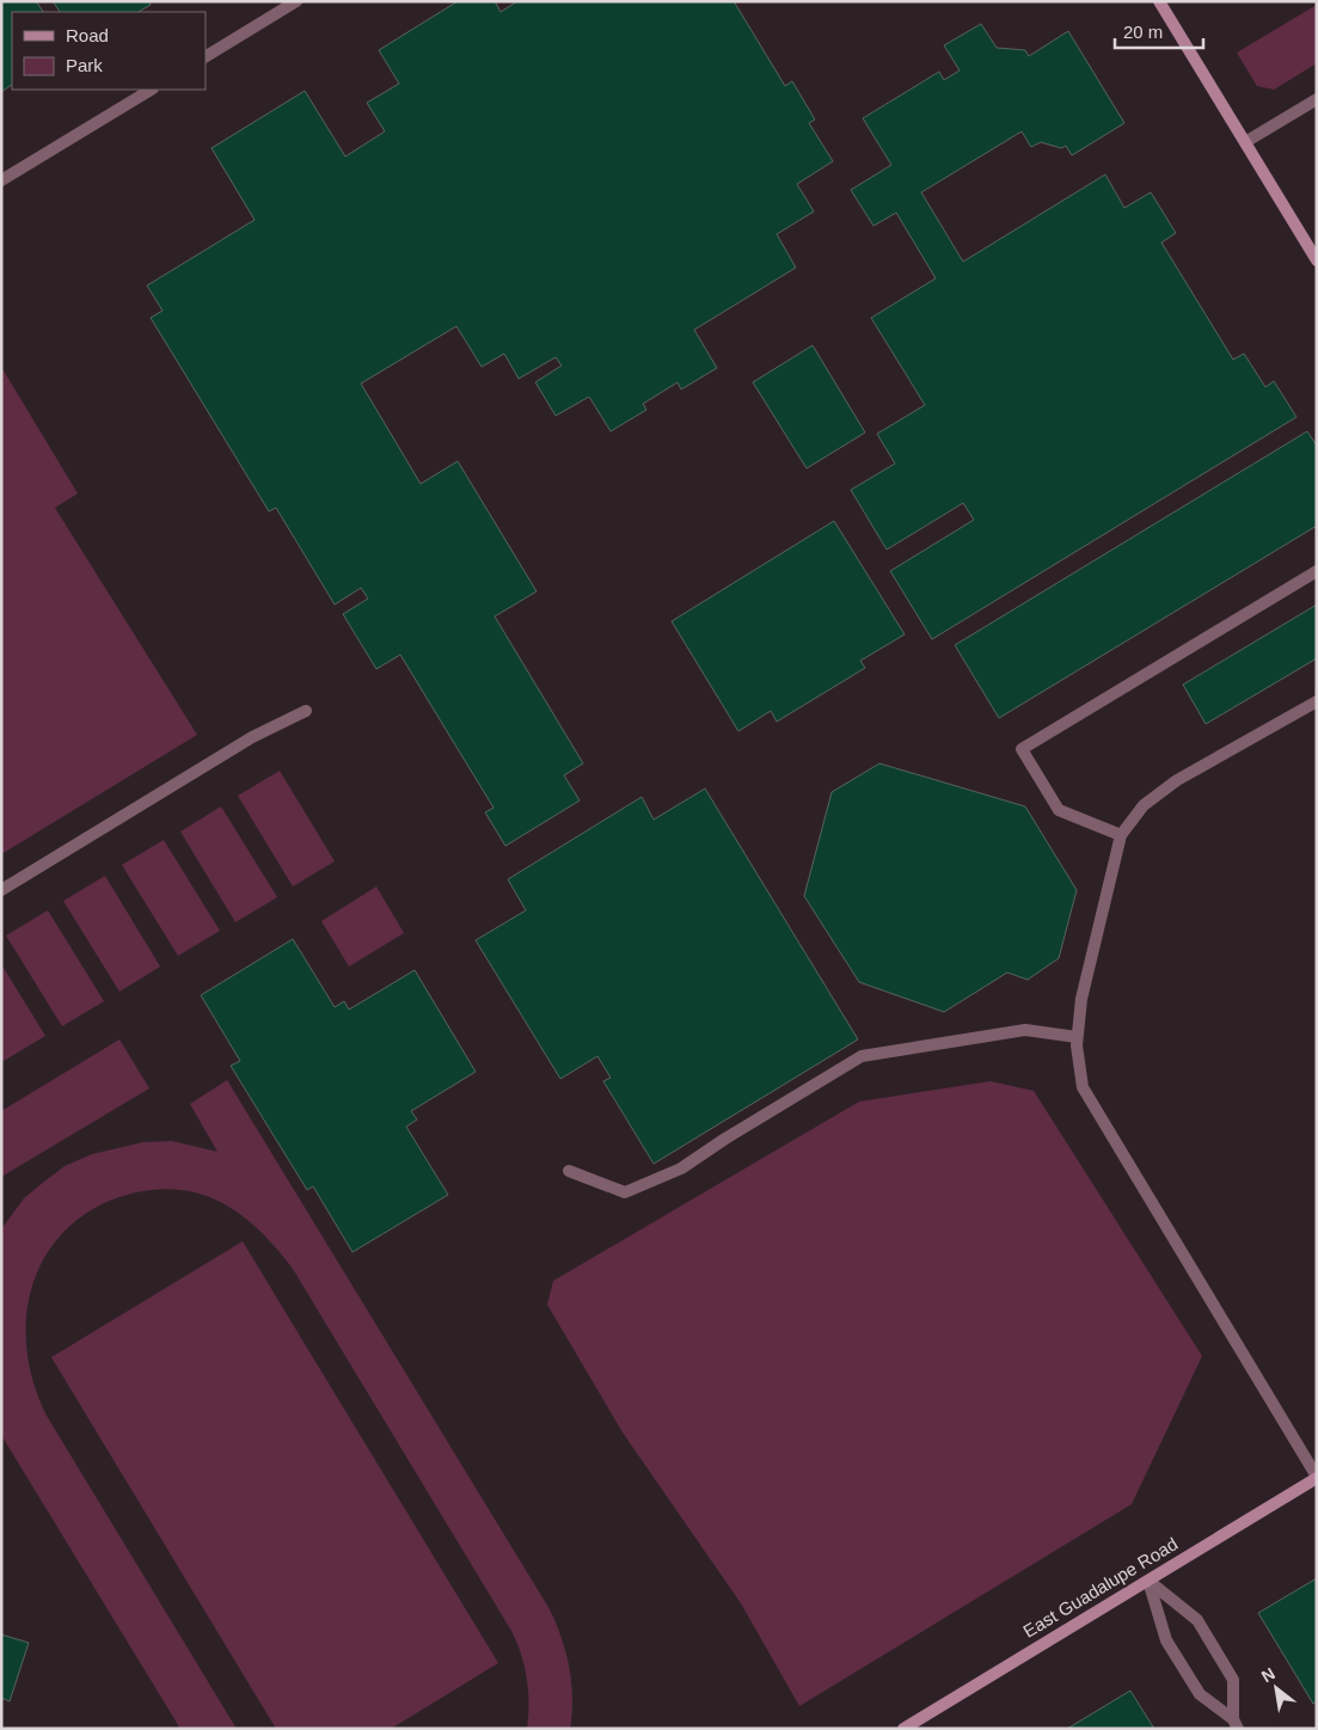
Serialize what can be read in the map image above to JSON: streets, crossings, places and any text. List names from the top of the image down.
{
  "streets": {
    "main road": ["East Guadalupe Road"]
  },
  "legend": ["Road", "Park"],
  "scale_bar": "20 m",
  "north": "top left"
}
